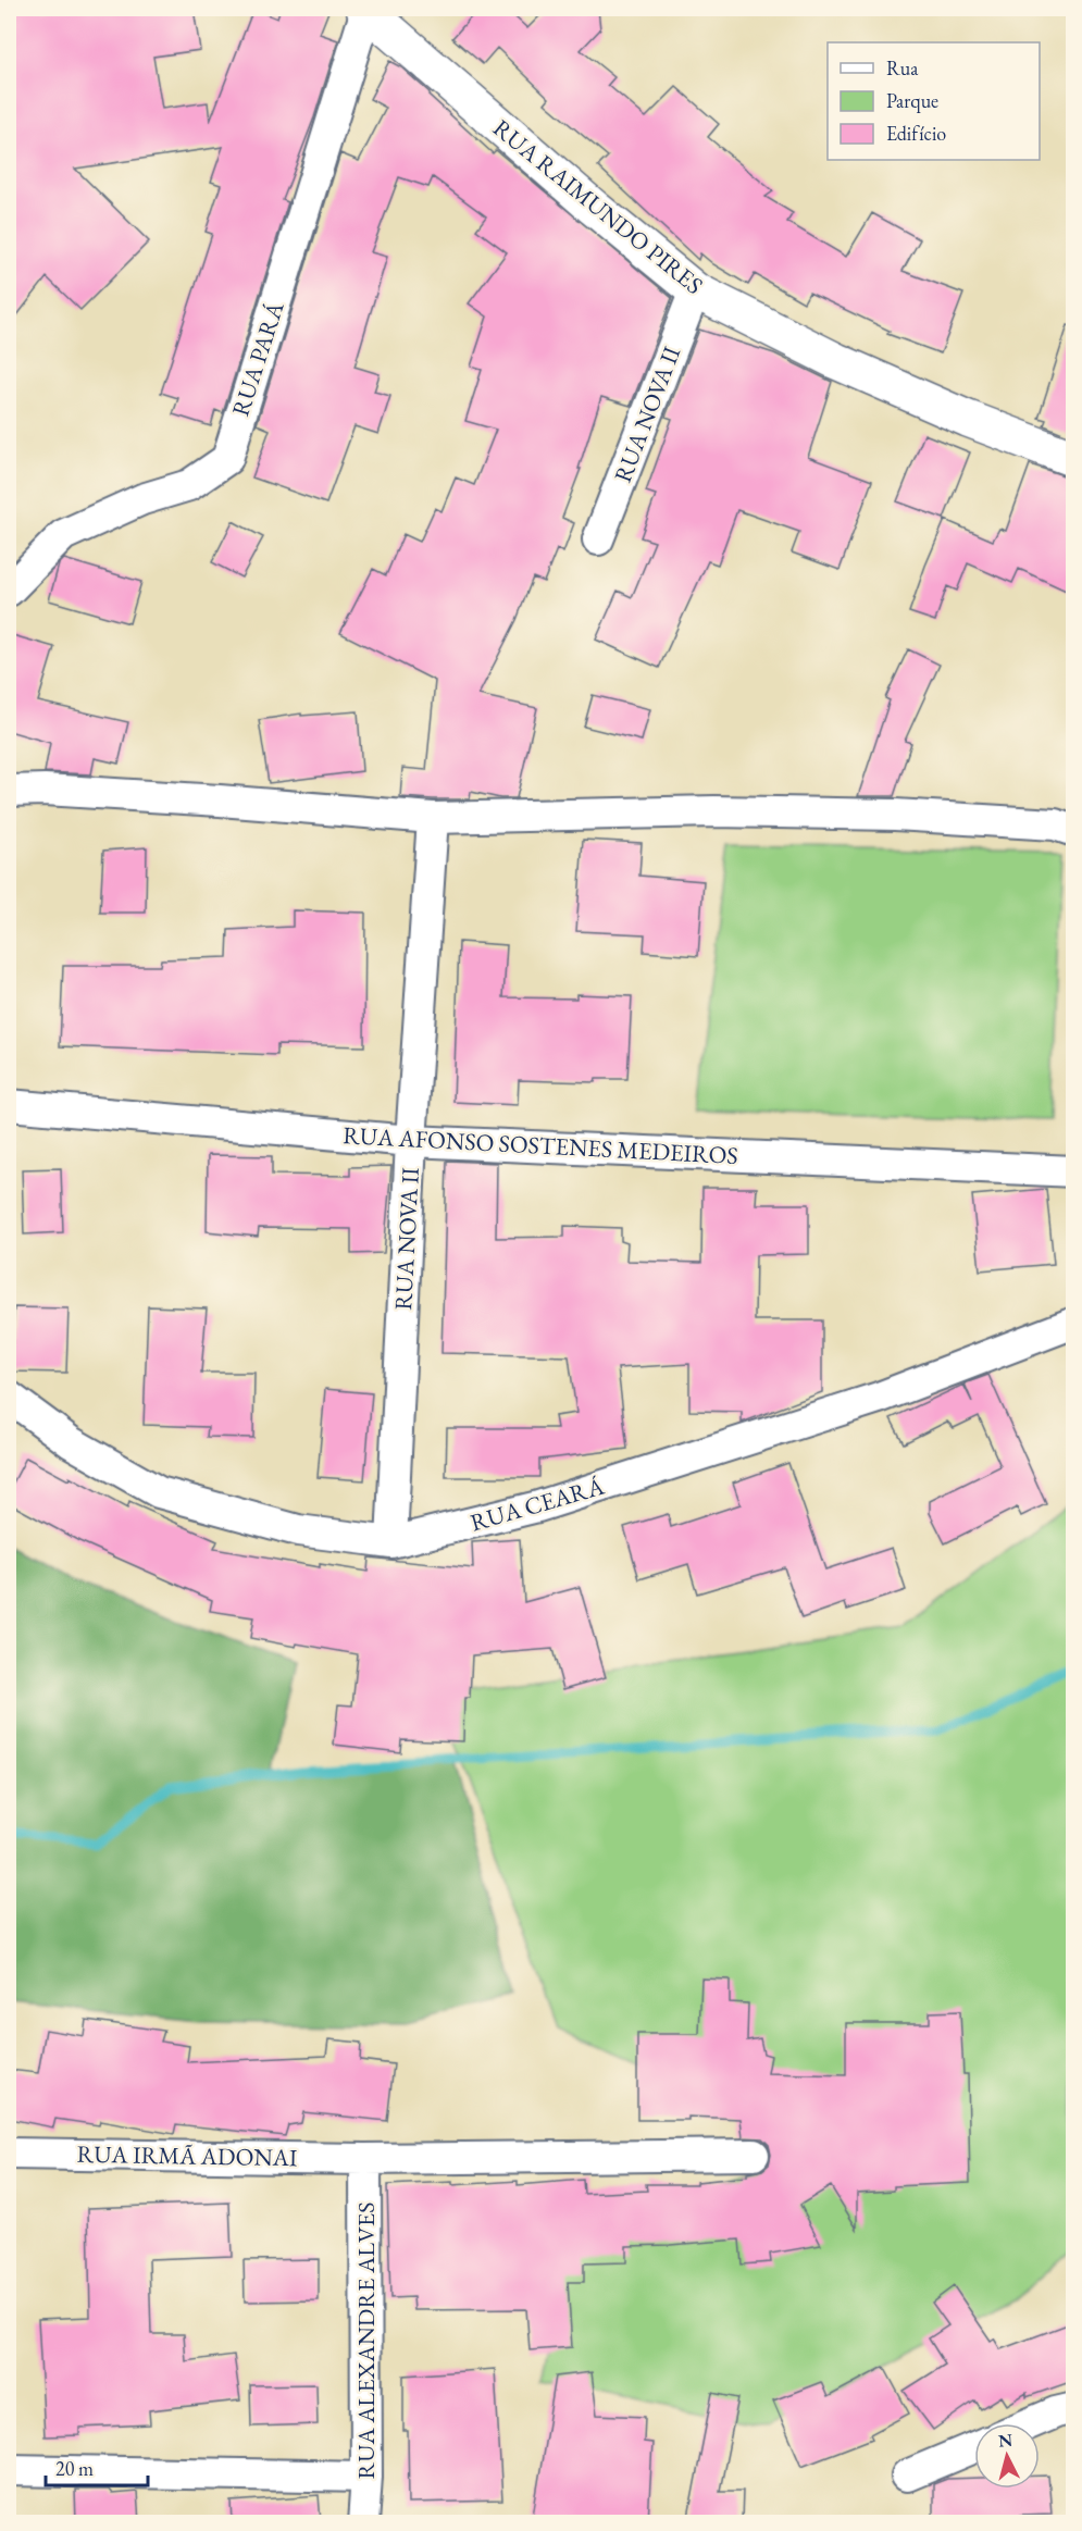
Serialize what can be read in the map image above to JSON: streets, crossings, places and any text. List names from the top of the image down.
{
  "streets": {
    "street": [
      "RUA RAIMUNDO PIRES",
      "RUA PARÁ",
      "RUA NOVA II",
      "RUA AFONSO SOSTENES MEDEIROS",
      "RUA CEARÁ",
      "RUA IRMÃ ADONAI",
      "RUA ALEXANDRE ALVES"
    ]
  },
  "crossings": [
    ["RUA RAIMUNDO PIRES", "RUA PARÁ"],
    ["RUA RAIMUNDO PIRES", "RUA NOVA II"],
    ["RUA NOVA II", "RUA AFONSO SOSTENES MEDEIROS"],
    ["RUA NOVA II", "RUA CEARÁ"],
    ["RUA IRMÃ ADONAI", "RUA ALEXANDRE ALVES"]
  ],
  "legend": ["Rua", "Parque", "Edifício"],
  "scale_bar": "20 m",
  "north": "top"
}
